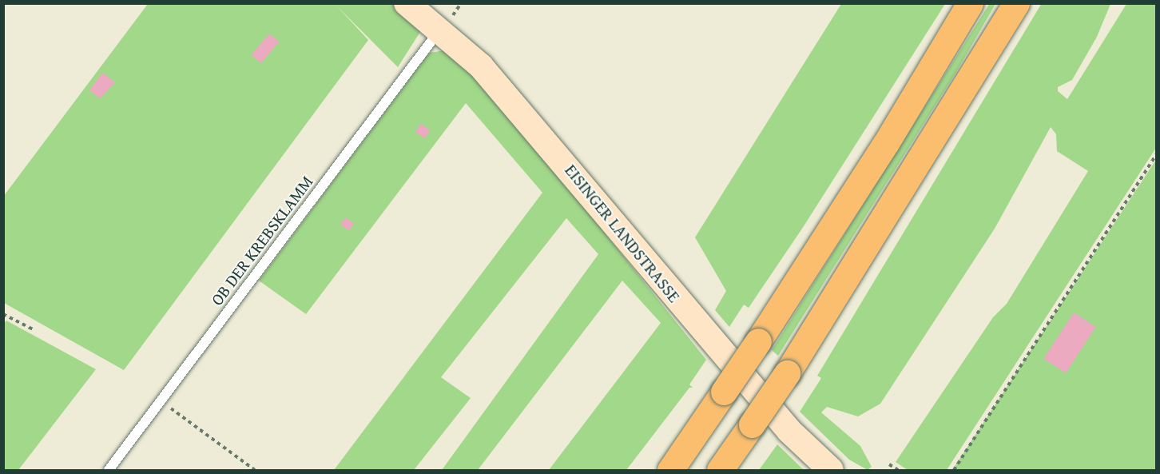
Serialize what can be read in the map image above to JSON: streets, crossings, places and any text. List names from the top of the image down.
{
  "streets": {
    "main road": ["EISINGER LANDSTRASSE"],
    "lane": ["OB DER KREBSKLAMM"]
  },
  "crossings": [
    ["EISINGER LANDSTRASSE", "OB DER KREBSKLAMM"]
  ]
}
